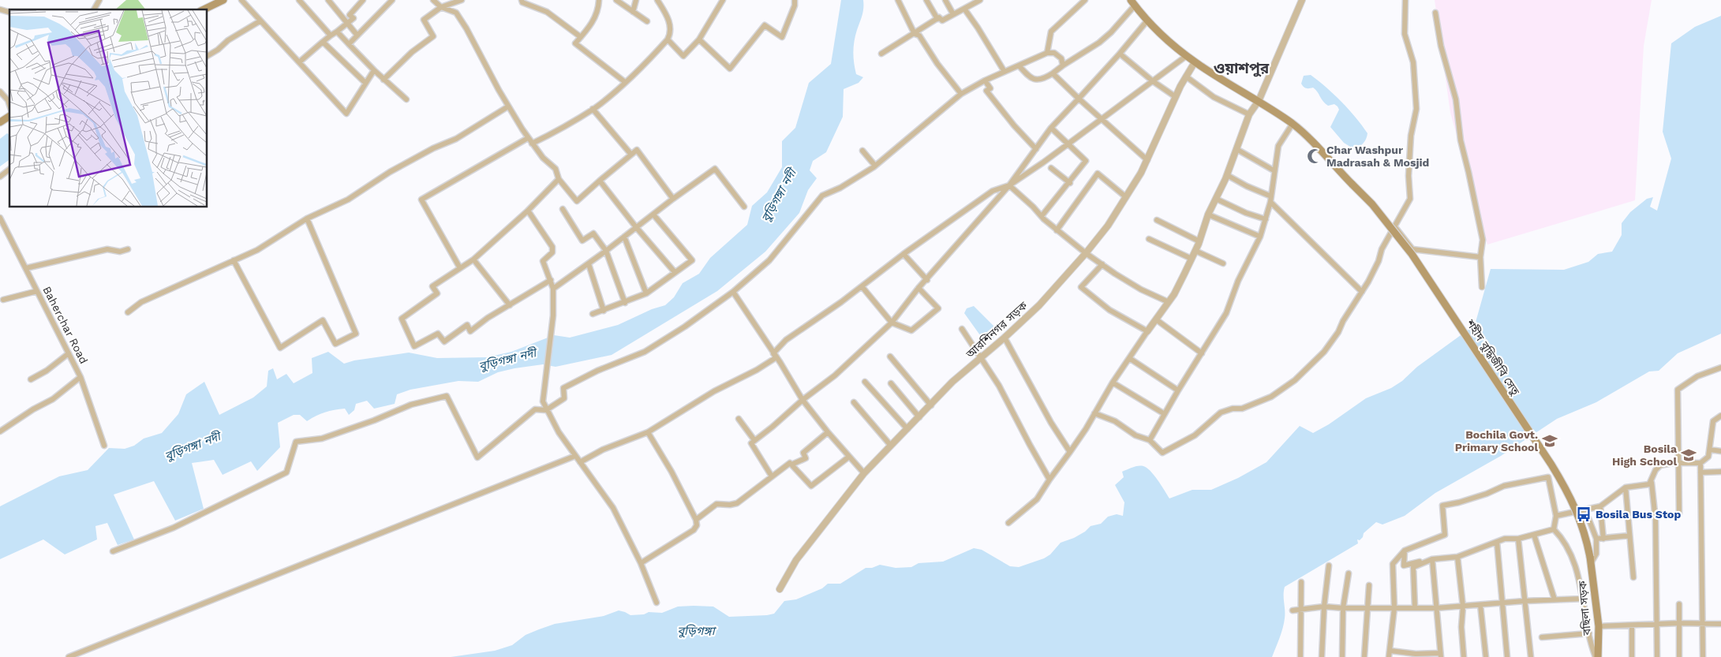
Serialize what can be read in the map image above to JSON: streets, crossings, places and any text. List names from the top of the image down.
{
  "streets": {
    "main road": ["শহীদ বুদ্ধিজীবি সেতু", "বছিলা সড়ক"],
    "street": ["Baherchar Road", "আরশিনগর সড়ক"]
  },
  "crossings": [
    ["আরশিনগর সড়ক", "শহীদ বুদ্ধিজীবি সেতু"],
    ["শহীদ বুদ্ধিজীবি সেতু", "বছিলা সড়ক"]
  ],
  "districts": ["ওয়াশপুর"],
  "water": ["বুড়িগঙ্গা নদী", "বুড়িগঙ্গা"],
  "places": {
    "mosque": ["Char Washpur Madrasah & Mosjid"],
    "school or university": ["Bochila Govt. Primary School", "Bosila High School"],
    "bus stop": ["Bosila Bus Stop"]
  }
}
